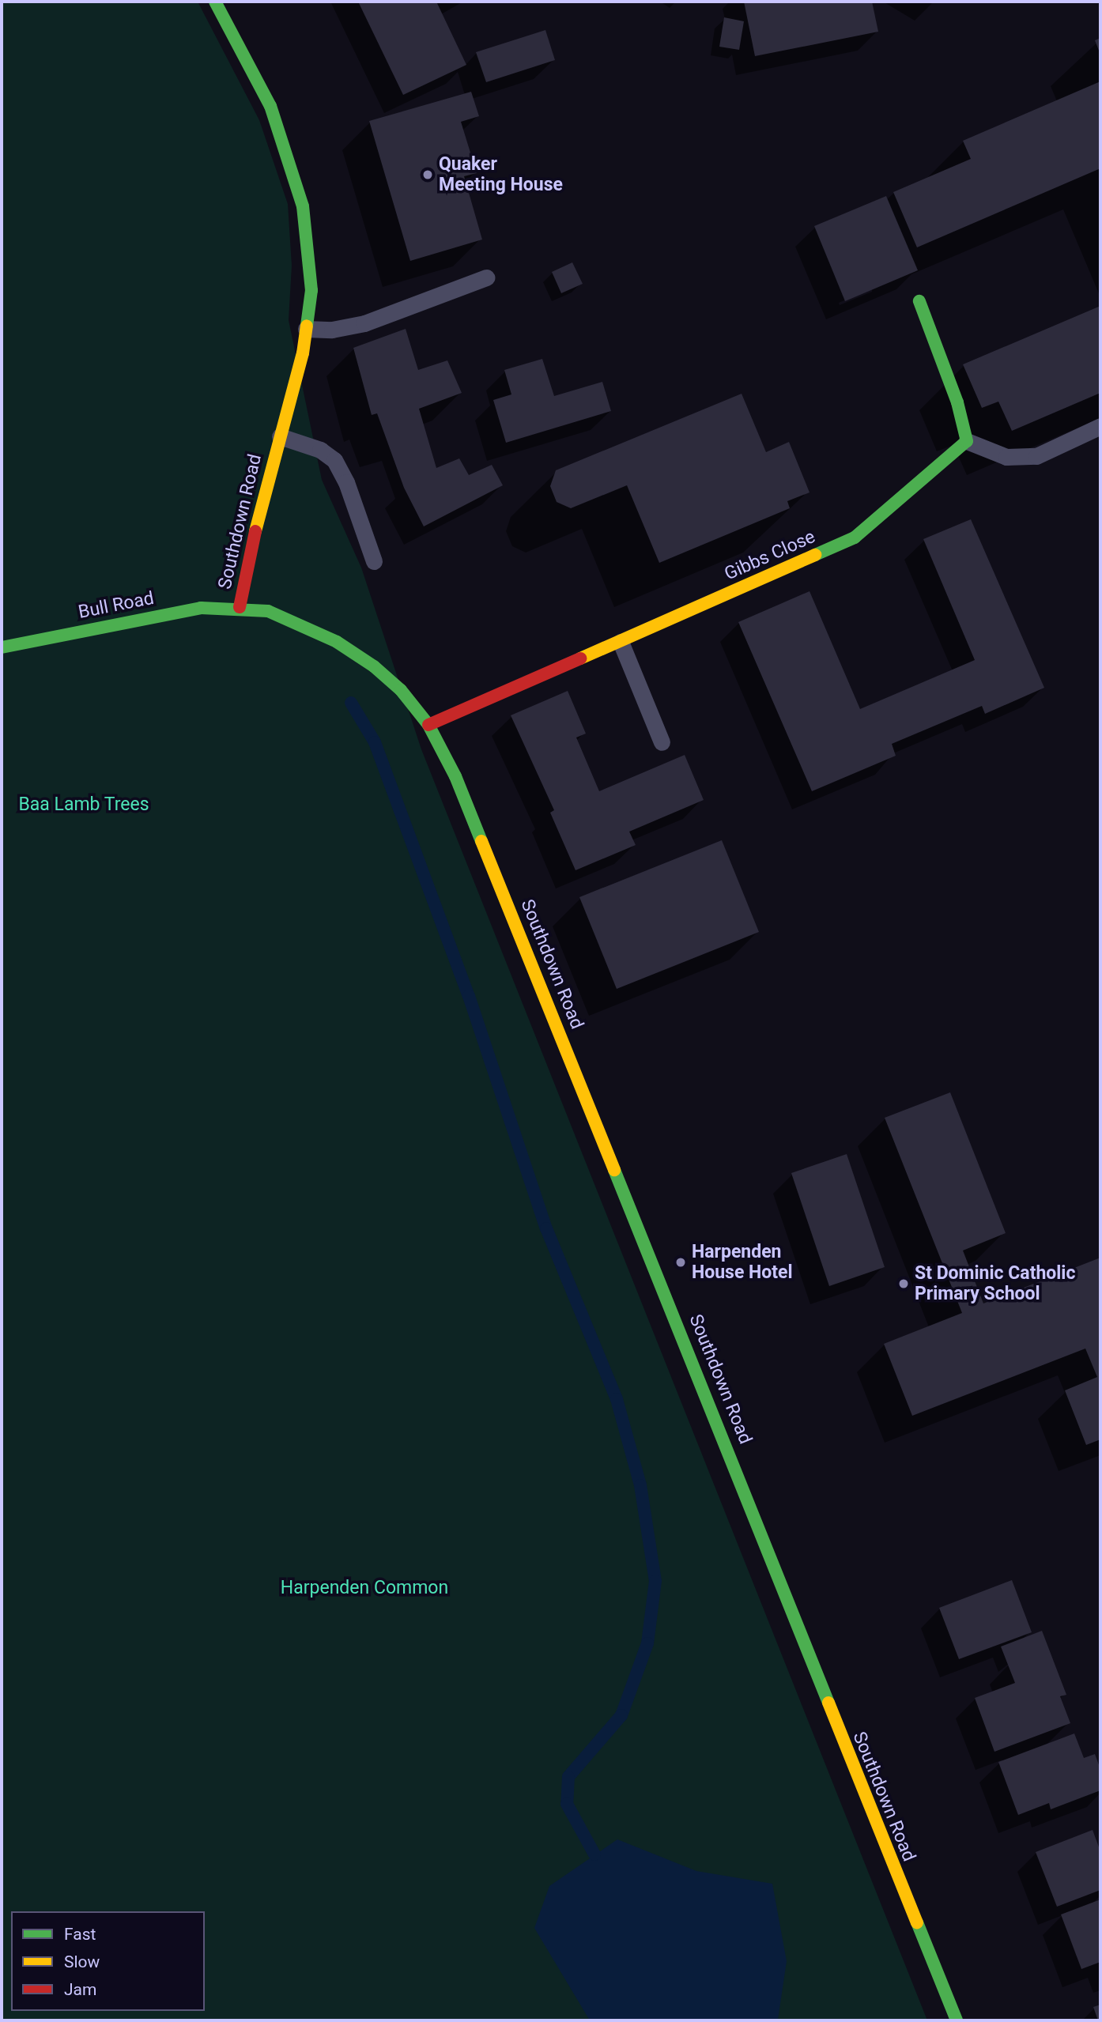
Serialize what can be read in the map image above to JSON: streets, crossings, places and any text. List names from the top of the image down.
{
  "streets": {
    "street": ["Southdown Road", "Gibbs Close", "Bull Road"]
  },
  "crossings": [
    ["Southdown Road", "Gibbs Close"],
    ["Southdown Road", "Bull Road"]
  ],
  "parks": ["Baa Lamb Trees", "Harpenden Common"],
  "places": ["Quaker Meeting House", "Harpenden House Hotel", "St Dominic Catholic Primary School"],
  "legend": ["Fast", "Slow", "Jam"]
}
